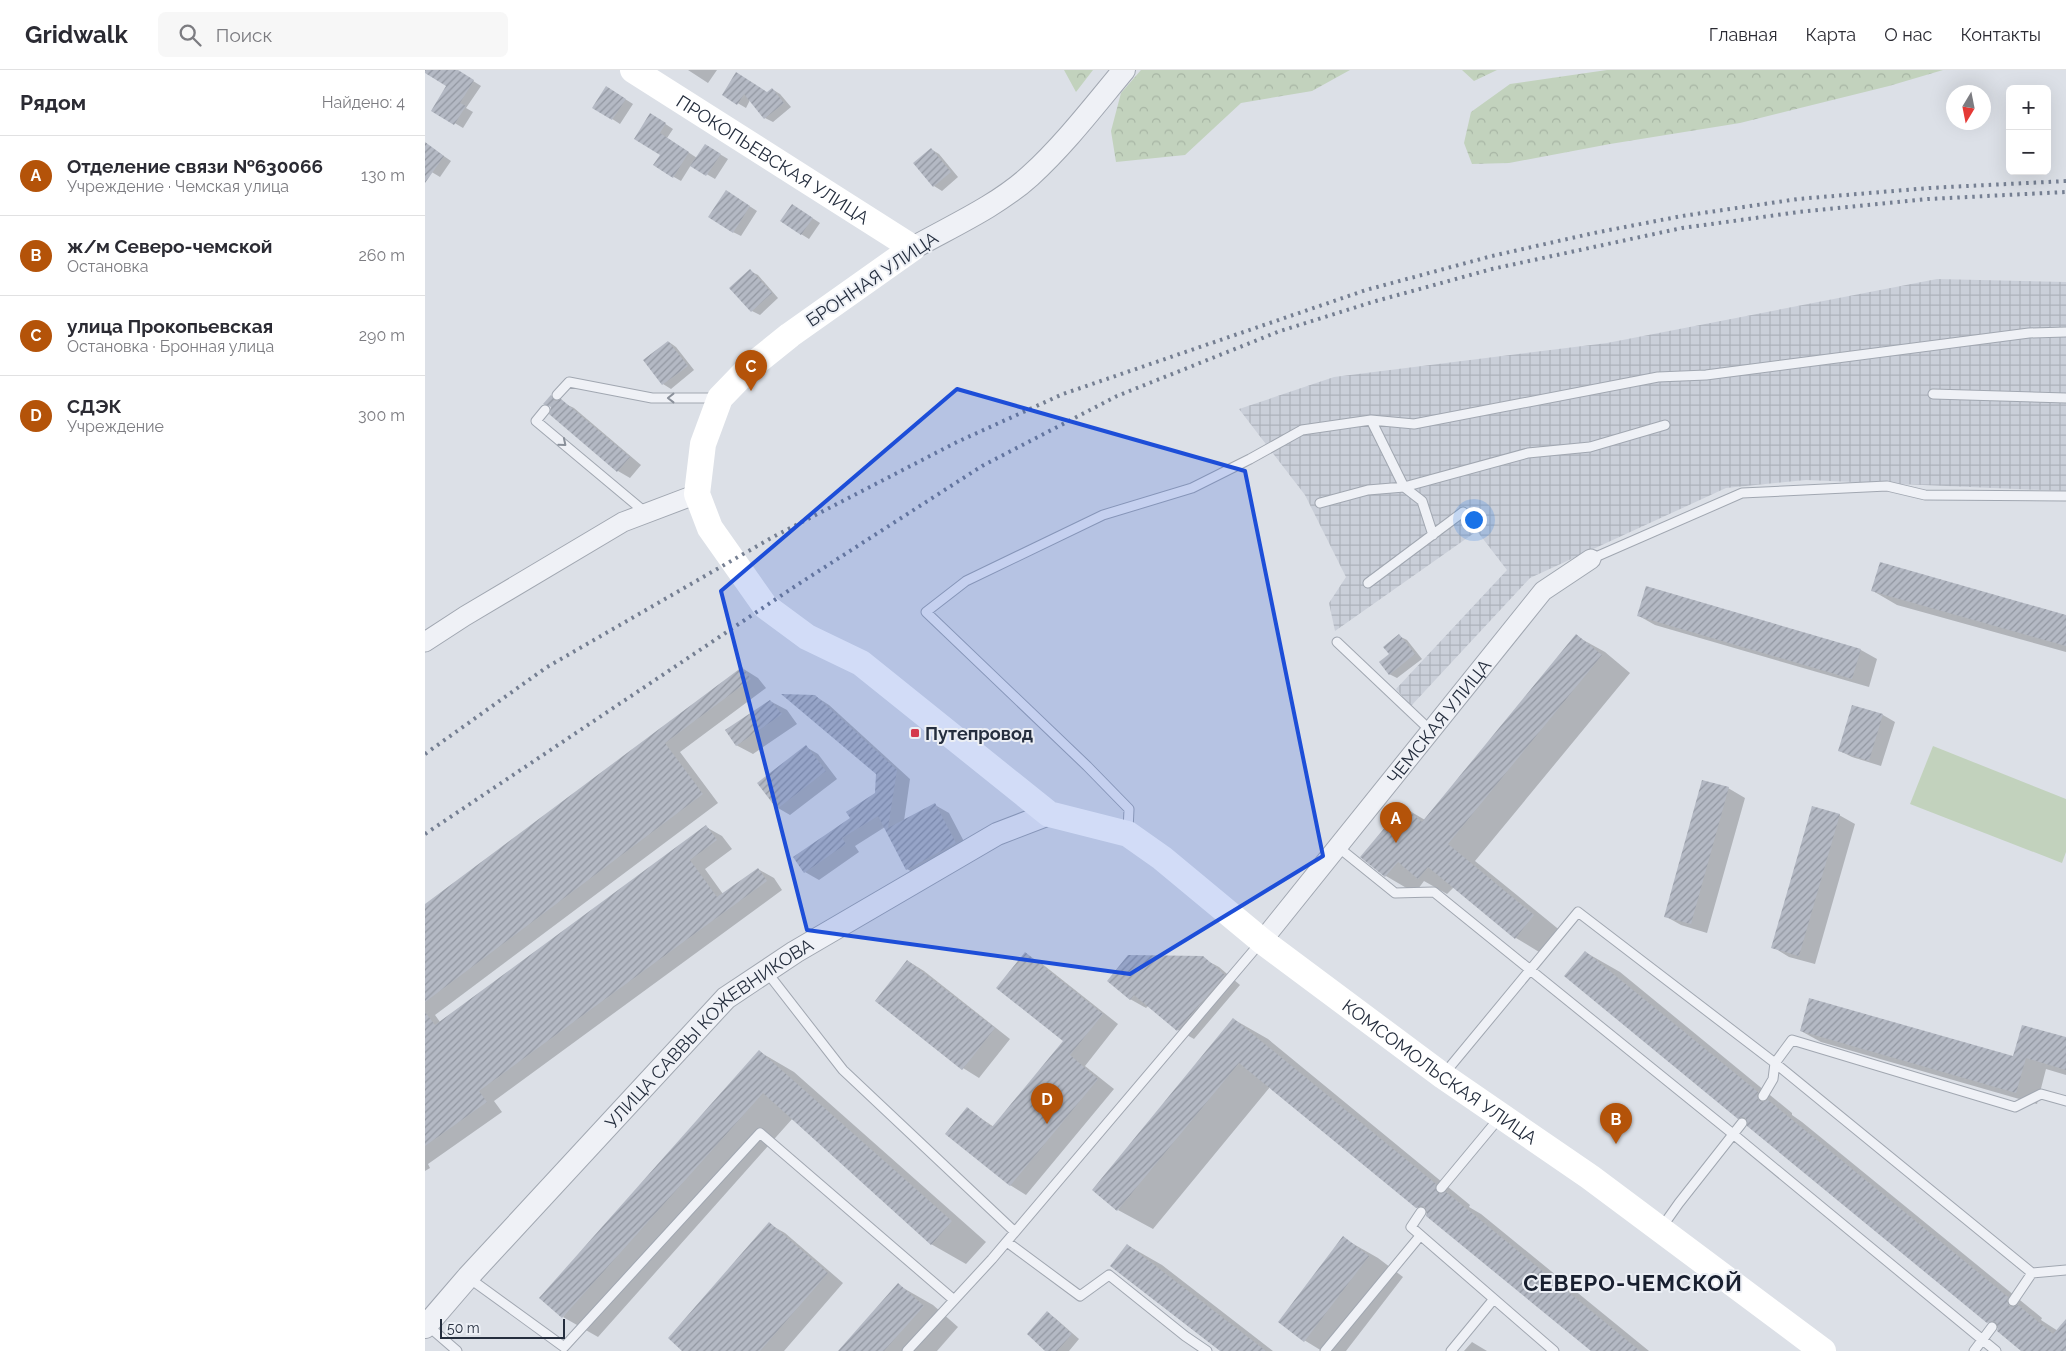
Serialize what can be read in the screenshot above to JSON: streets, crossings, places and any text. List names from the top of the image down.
{
  "streets": {
    "main road": ["ПРОКОПЬЕВСКАЯ УЛИЦА", "БРОННАЯ УЛИЦА", "КОМСОМОЛЬСКАЯ УЛИЦА"],
    "street": ["ЧЕМСКАЯ УЛИЦА", "УЛИЦА САВВЫ КОЖЕВНИКОВА"]
  },
  "crossings": [
    ["ПРОКОПЬЕВСКАЯ УЛИЦА", "БРОННАЯ УЛИЦА"],
    ["БРОННАЯ УЛИЦА", "УЛИЦА САВВЫ КОЖЕВНИКОВА"],
    ["БРОННАЯ УЛИЦА", "КОМСОМОЛЬСКАЯ УЛИЦА"],
    ["ЧЕМСКАЯ УЛИЦА", "КОМСОМОЛЬСКАЯ УЛИЦА"],
    ["УЛИЦА САВВЫ КОЖЕВНИКОВА", "КОМСОМОЛЬСКАЯ УЛИЦА"]
  ],
  "districts": ["СЕВЕРО-ЧЕМСКОЙ"],
  "places": {
    "transit": ["Путепровод"]
  },
  "scale_bar": "50 m",
  "north": "bottom",
  "page": {
    "header": "Gridwalk",
    "search": "Поиск",
    "nav": [
      "Главная",
      "Карта",
      "О нас",
      "Контакты"
    ],
    "heading": ["Рядом", "Найдено: 4"],
    "map_buttons": ["+", "−"],
    "list": [
      {
        "mark": "A",
        "name": "Отделение связи №630066",
        "note": "Учреждение · Чемская улица",
        "value": "130 m"
      },
      {
        "mark": "B",
        "name": "ж/м Северо-чемской",
        "note": "Остановка",
        "value": "260 m"
      },
      {
        "mark": "C",
        "name": "улица Прокопьевская",
        "note": "Остановка · Бронная улица",
        "value": "290 m"
      },
      {
        "mark": "D",
        "name": "СДЭК",
        "note": "Учреждение",
        "value": "300 m"
      }
    ],
    "pins": [
      "C",
      "A",
      "D",
      "B"
    ],
    "scale": "50 m"
  }
}
